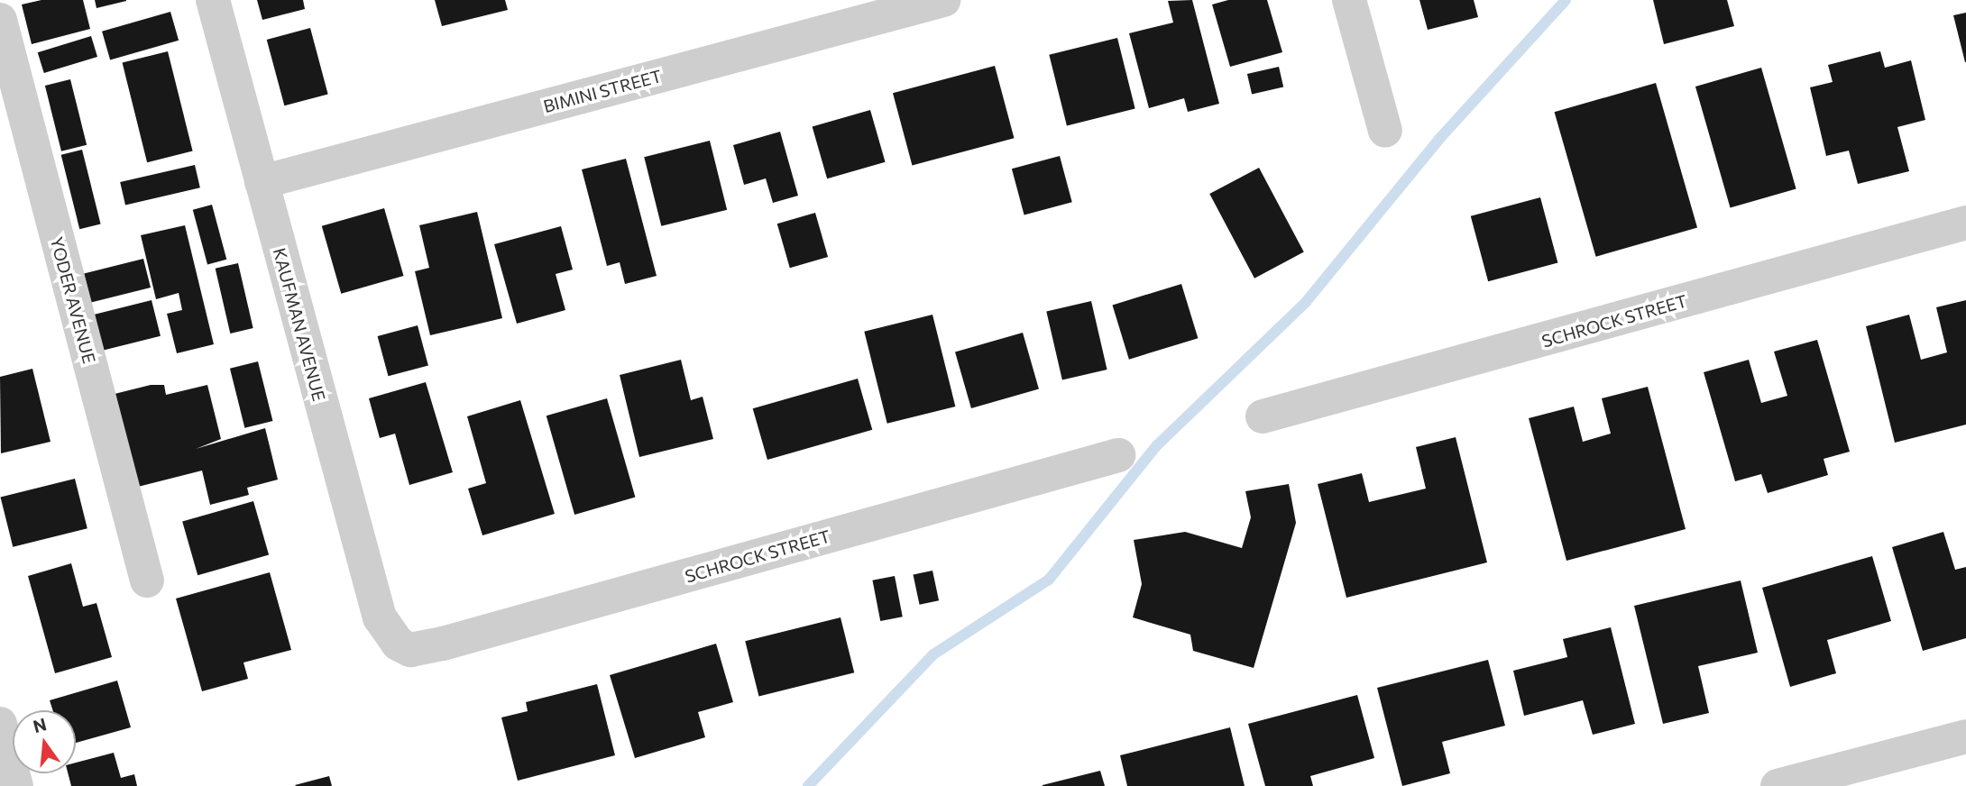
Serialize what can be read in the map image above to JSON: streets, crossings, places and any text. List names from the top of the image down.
{
  "streets": {
    "street": [
      "BIMINI STREET",
      "YODER AVENUE",
      "SCHROCK STREET",
      "KAUFMAN AVENUE"
    ]
  },
  "crossings": [
    ["BIMINI STREET", "KAUFMAN AVENUE"],
    ["SCHROCK STREET", "KAUFMAN AVENUE"]
  ],
  "north": "top"
}
